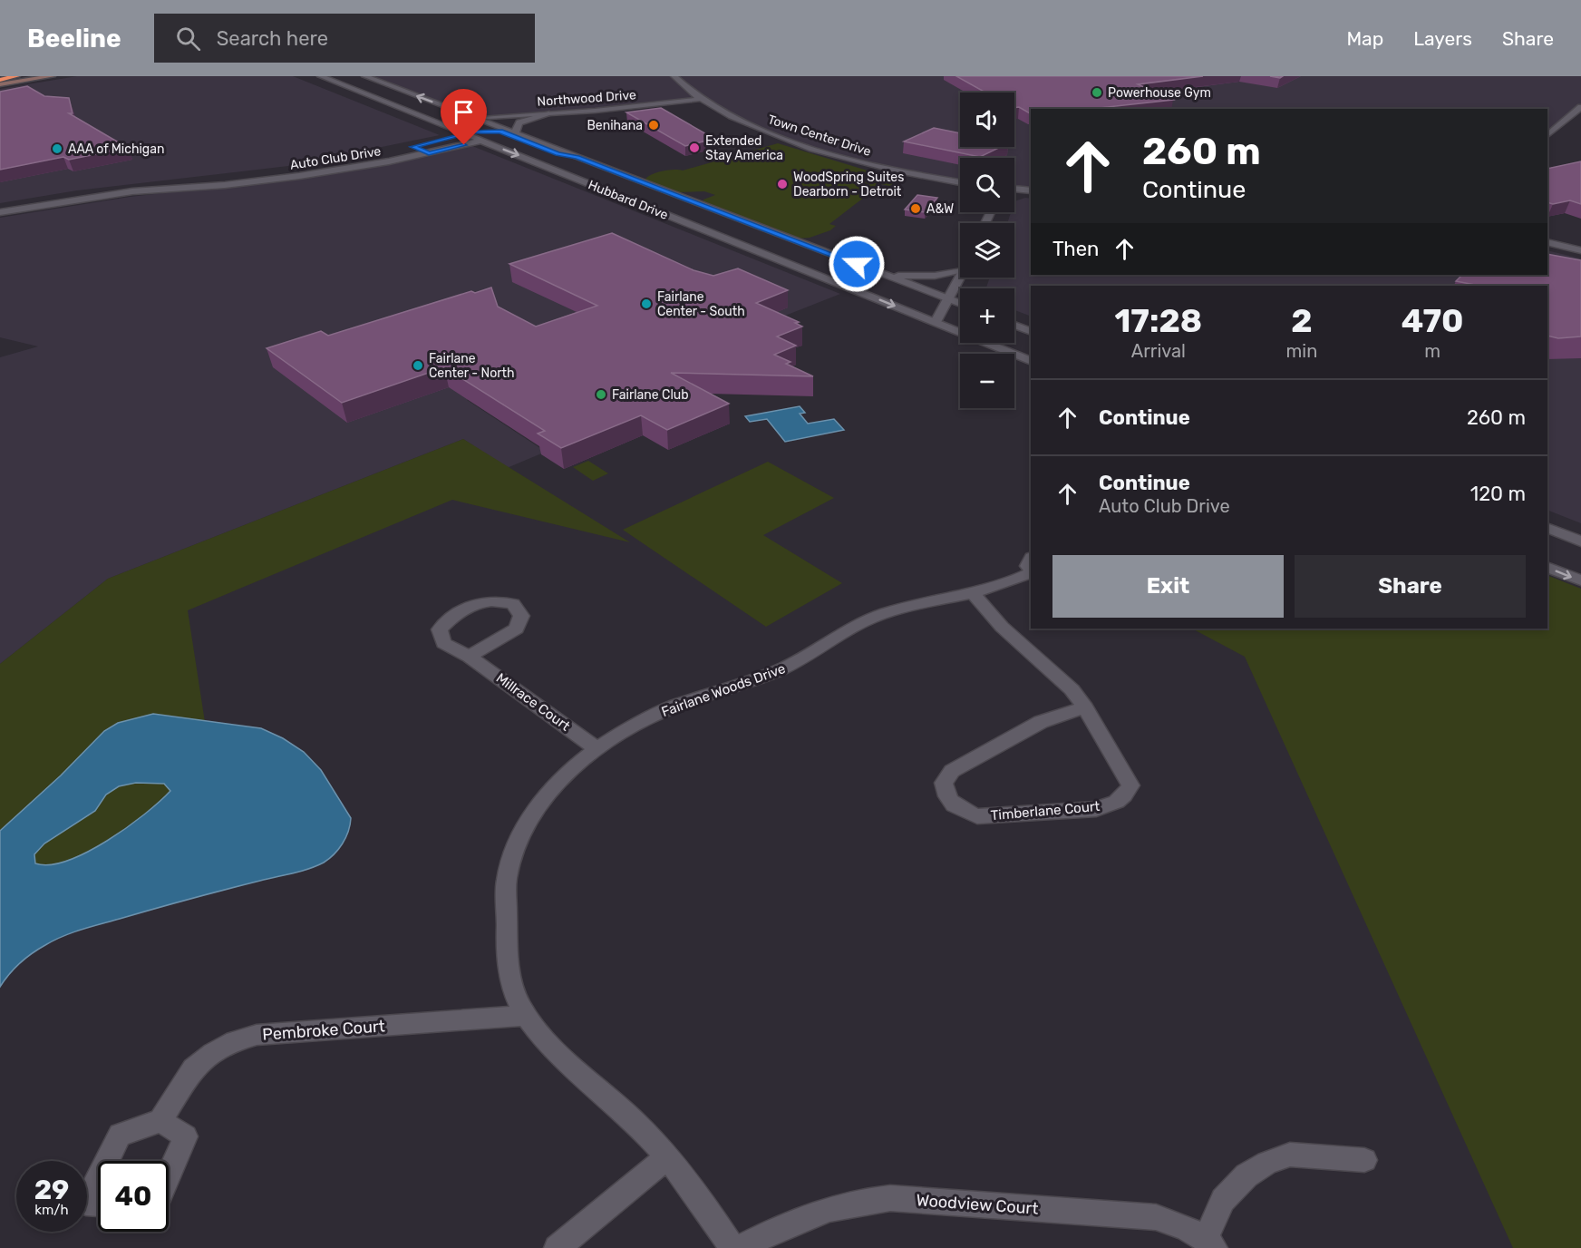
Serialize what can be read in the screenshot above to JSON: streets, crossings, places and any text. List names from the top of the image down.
{
  "streets": {
    "street": [
      "Northwood Drive",
      "Town Center Drive",
      "Auto Club Drive",
      "Hubbard Drive",
      "Fairlane Woods Drive",
      "Millrace Court",
      "Timberlane Court",
      "Pembroke Court",
      "Woodview Court"
    ]
  },
  "crossings": [
    ["Northwood Drive", "Town Center Drive"],
    ["Northwood Drive", "Hubbard Drive"],
    ["Auto Club Drive", "Hubbard Drive"],
    ["Fairlane Woods Drive", "Millrace Court"],
    ["Fairlane Woods Drive", "Timberlane Court"],
    ["Fairlane Woods Drive", "Pembroke Court"]
  ],
  "places": [
    "Powerhouse Gym",
    "Benihana",
    "Extended Stay America",
    "AAA of Michigan",
    "WoodSpring Suites Dearborn - Detroit",
    "A&W",
    "Fairlane Center - South",
    "Fairlane Center - North",
    "Fairlane Club"
  ],
  "page": {
    "header": "Beeline",
    "search": "Search here",
    "nav": ["Map", "Layers", "Share"],
    "map_buttons": ["+", "−"],
    "turn": ["260 m", "Continue"],
    "then": "Then",
    "eta": [
      "17:28",
      "Arrival",
      "2",
      "min",
      "470",
      "m"
    ],
    "list": [
      {
        "name": "Continue",
        "value": "260 m"
      },
      {
        "name": "Continue",
        "note": "Auto Club Drive",
        "value": "120 m"
      }
    ],
    "buttons": ["Exit", "Share"],
    "speed": "29 km/h",
    "limit": "40"
  }
}
